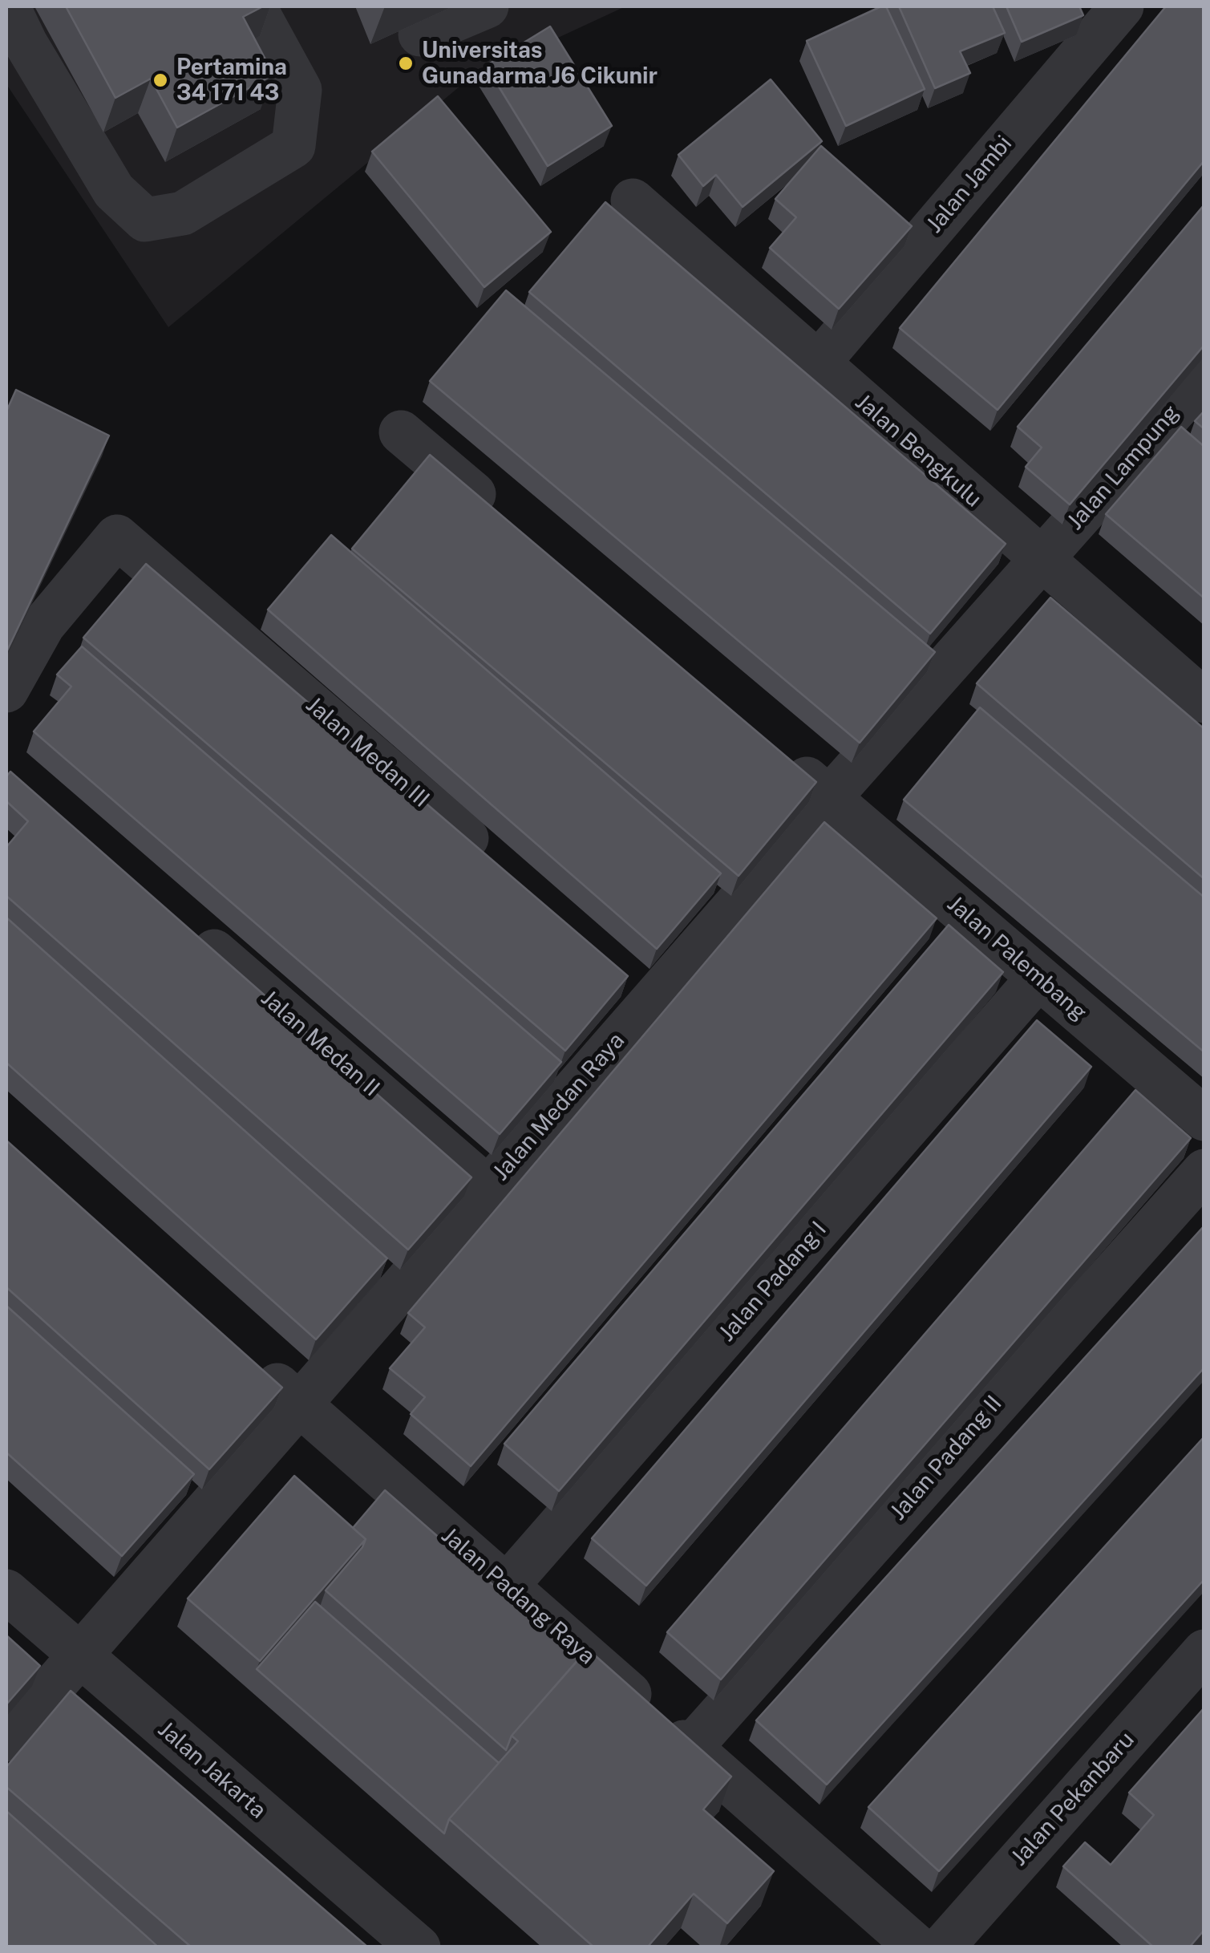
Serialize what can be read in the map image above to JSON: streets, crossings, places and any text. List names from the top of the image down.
{
  "streets": {
    "street": [
      "Jalan Jambi",
      "Jalan Bengkulu",
      "Jalan Lampung",
      "Jalan Medan III",
      "Jalan Palembang",
      "Jalan Medan II",
      "Jalan Medan Raya",
      "Jalan Padang I",
      "Jalan Padang II",
      "Jalan Padang Raya",
      "Jalan Jakarta",
      "Jalan Pekanbaru"
    ]
  },
  "crossings": [
    ["Jalan Jambi", "Jalan Bengkulu"],
    ["Jalan Bengkulu", "Jalan Lampung"],
    ["Jalan Bengkulu", "Jalan Medan Raya"],
    ["Jalan Lampung", "Jalan Medan Raya"],
    ["Jalan Palembang", "Jalan Medan Raya"],
    ["Jalan Palembang", "Jalan Padang I"],
    ["Jalan Medan II", "Jalan Medan Raya"],
    ["Jalan Medan Raya", "Jalan Padang Raya"],
    ["Jalan Medan Raya", "Jalan Jakarta"],
    ["Jalan Padang I", "Jalan Padang Raya"],
    ["Jalan Padang II", "Jalan Padang Raya"]
  ],
  "places": ["Universitas Gunadarma J6 Cikunir", "Pertamina 34 171 43"]
}
